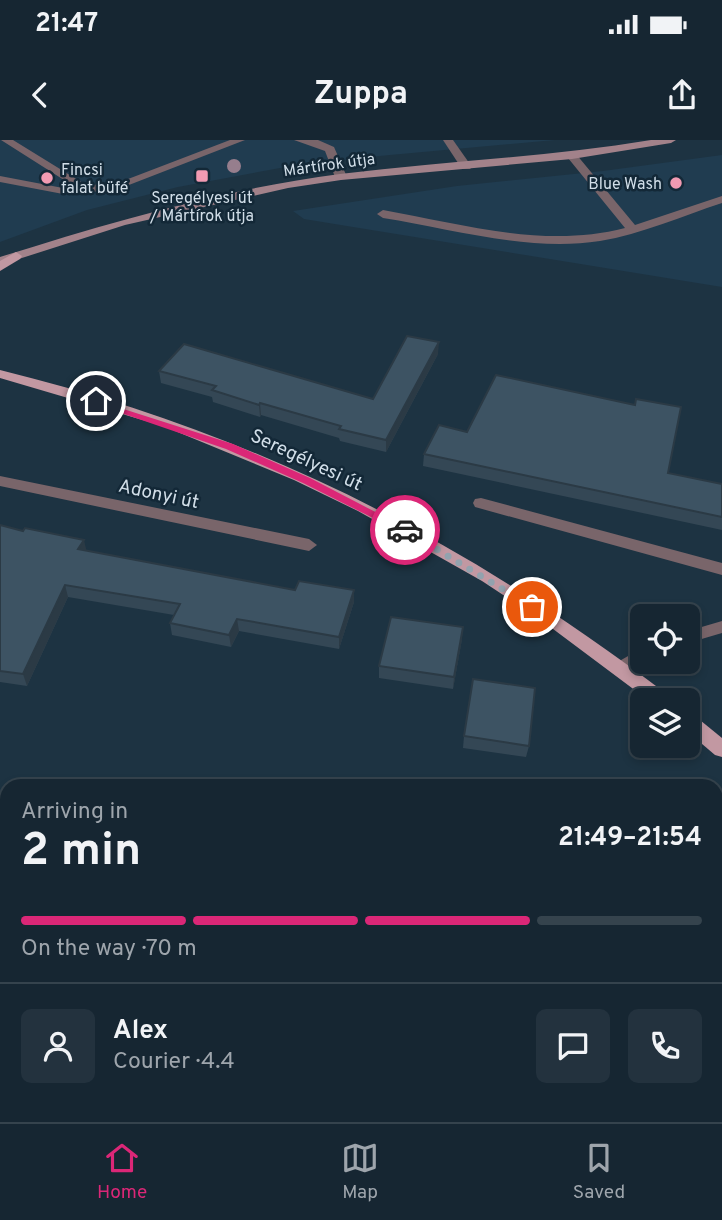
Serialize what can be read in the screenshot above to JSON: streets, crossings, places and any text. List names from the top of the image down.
{
  "streets": {
    "main road": ["Seregélyesi út"],
    "street": ["Mártírok útja", "Adonyi út"]
  },
  "places": {
    "transit": ["Seregélyesi út / Mártírok útja"],
    "other": ["Fincsi falat büfé", "Blue Wash"]
  },
  "page": {
    "status": "21:47",
    "header": "Zuppa",
    "heading": ["2 min", "Arriving in", "21:49–21:54"],
    "panel": ["Alex", "Courier · 4.4"],
    "bar": "On the way · 70 m",
    "tabs": ["Home", "Map", "Saved"]
  }
}
